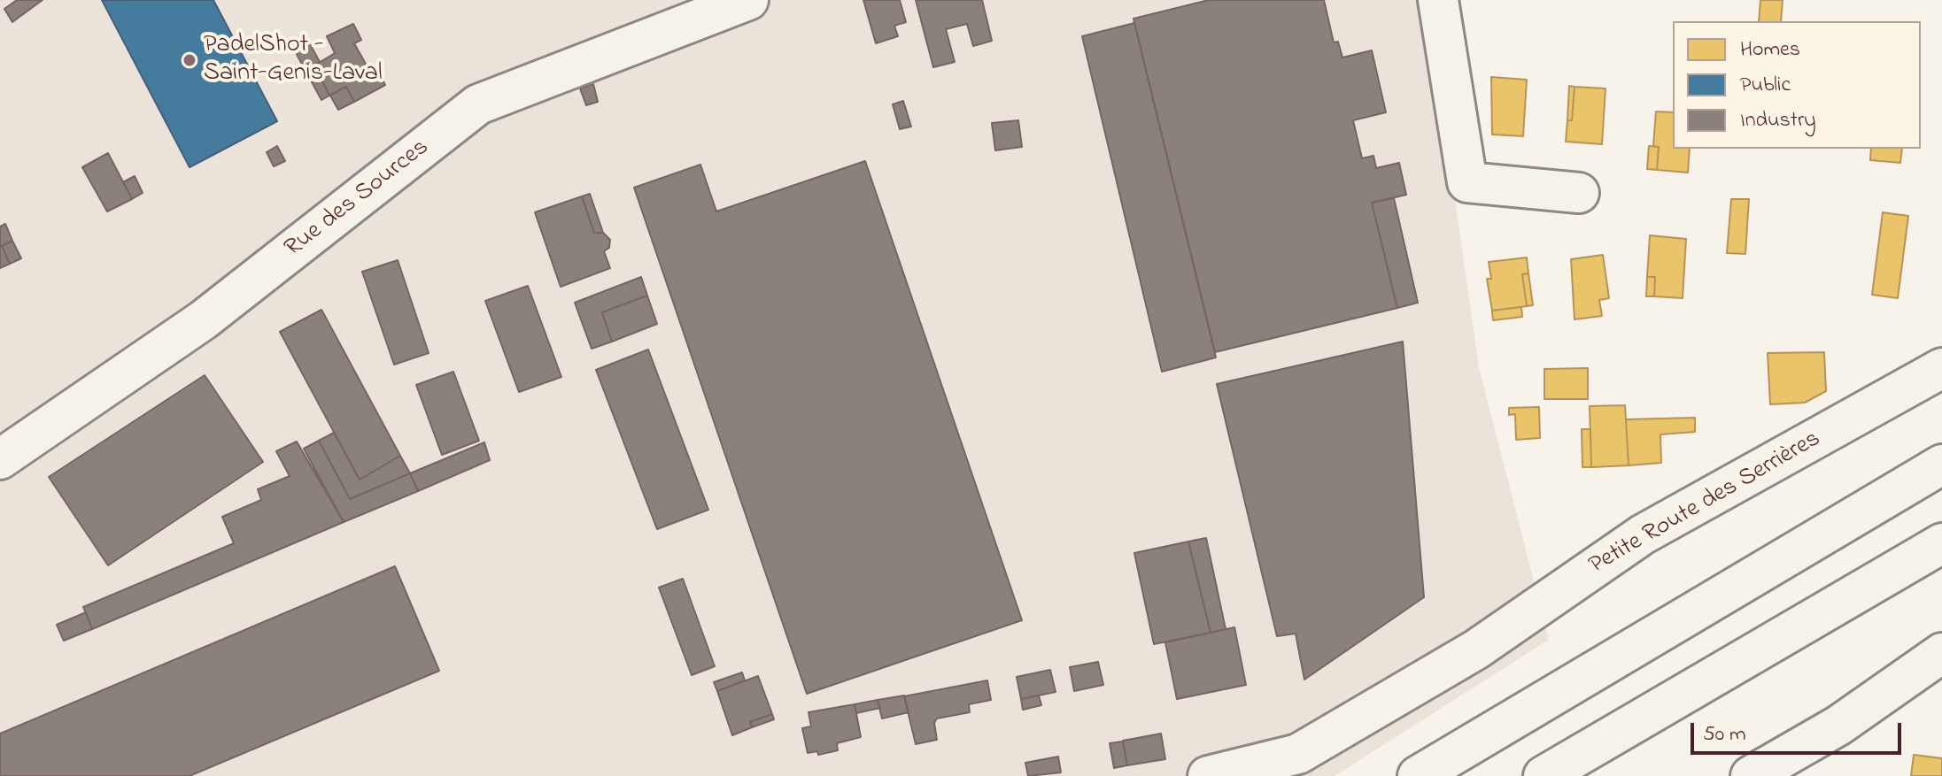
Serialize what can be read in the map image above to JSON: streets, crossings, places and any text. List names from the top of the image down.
{
  "streets": {
    "main road": ["Rue des Sources", "Petite Route des Serrières"]
  },
  "places": ["PadelShot - Saint-Genis-Laval"],
  "legend": ["Homes", "Public", "Industry"],
  "scale_bar": "50 m"
}
